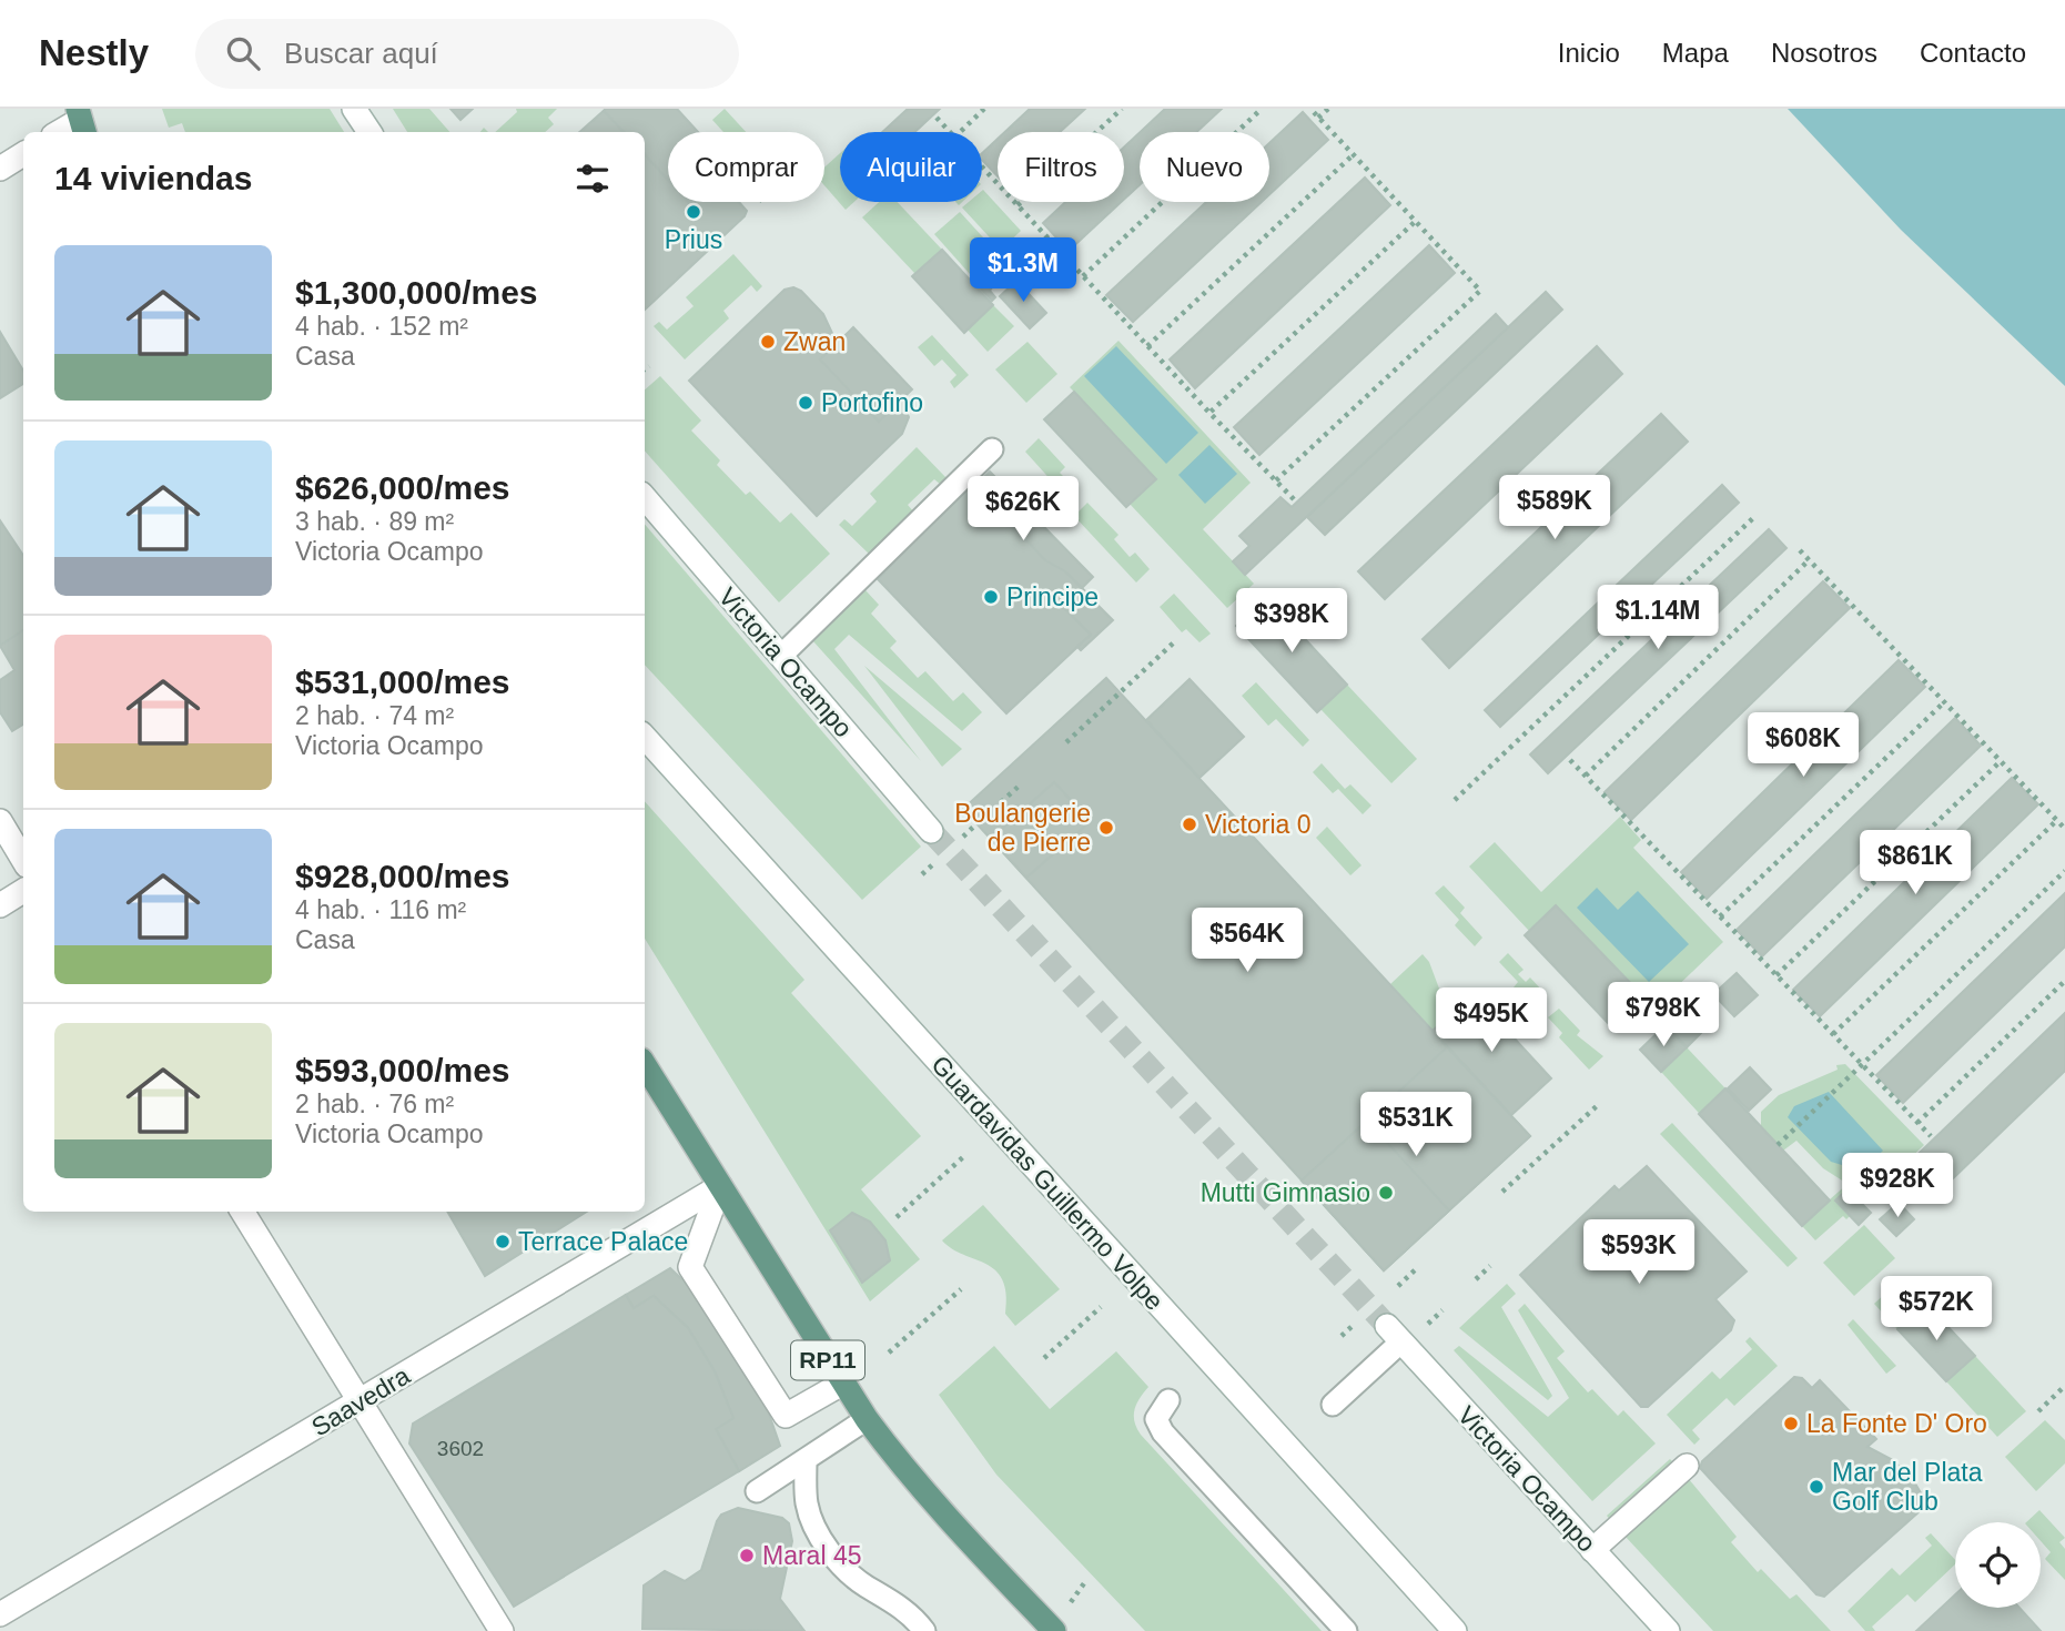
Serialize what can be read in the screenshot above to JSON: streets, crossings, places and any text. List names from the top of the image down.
{
  "streets": {
    "main road": [
      "Victoria Ocampo",
      "Guardavidas Guillermo Volpe",
      "RP11",
      "Saavedra"
    ]
  },
  "crossings": [
    ["RP11", "Saavedra"]
  ],
  "places": [
    "Prius",
    "Zwan",
    "Portofino",
    "Principe",
    "Victoria 0",
    "Boulangerie de Pierre",
    "Mutti Gimnasio",
    "Terrace Palace",
    "La Fonte D' Oro",
    "Mar del Plata Golf Club",
    "Maral 45"
  ],
  "house_numbers": ["3602"],
  "page": {
    "header": "Nestly",
    "search": "Buscar aquí",
    "nav": [
      "Inicio",
      "Mapa",
      "Nosotros",
      "Contacto"
    ],
    "chip": [
      "Comprar",
      "Alquilar",
      "Filtros",
      "Nuevo"
    ],
    "heading": "14 viviendas",
    "list": [
      {
        "name": "$1,300,000/mes",
        "note": "4 hab. · 152 m² · Casa"
      },
      {
        "name": "$626,000/mes",
        "note": "3 hab. · 89 m² · Victoria Ocampo"
      },
      {
        "name": "$531,000/mes",
        "note": "2 hab. · 74 m² · Victoria Ocampo"
      },
      {
        "name": "$928,000/mes",
        "note": "4 hab. · 116 m² · Casa"
      },
      {
        "name": "$593,000/mes",
        "note": "2 hab. · 76 m² · Victoria Ocampo"
      }
    ],
    "price": [
      "$1.3M",
      "$589K",
      "$626K",
      "$1.14M",
      "$398K",
      "$608K",
      "$861K",
      "$564K",
      "$798K",
      "$495K",
      "$531K",
      "$928K",
      "$593K",
      "$572K"
    ]
  }
}
